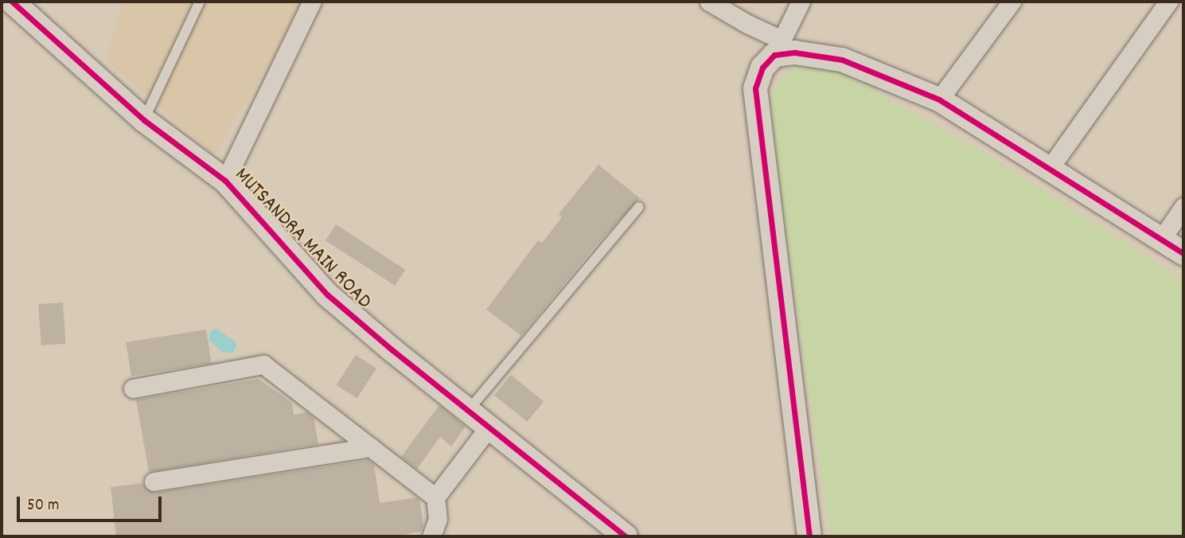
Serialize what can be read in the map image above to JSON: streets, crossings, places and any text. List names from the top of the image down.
{
  "streets": {
    "street": ["MUTSANDRA MAIN ROAD"]
  },
  "scale_bar": "50 m"
}
